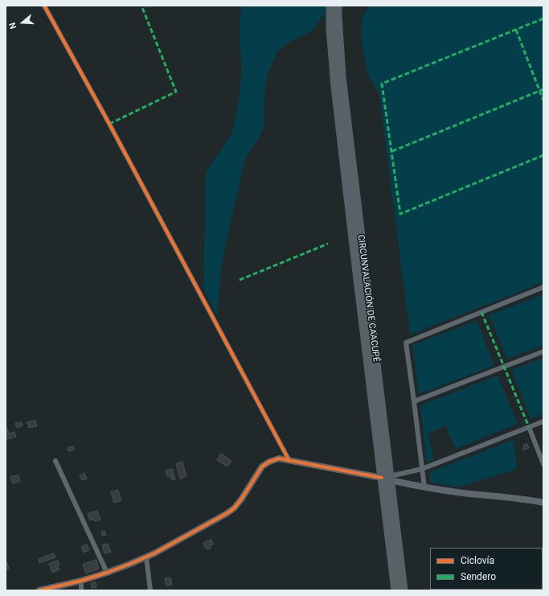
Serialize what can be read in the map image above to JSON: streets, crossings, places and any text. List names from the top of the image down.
{
  "streets": {
    "highway": ["CIRCUNVALACIÓN DE CAACUPÉ"]
  },
  "legend": ["Ciclovía", "Sendero"],
  "north": "left"
}
